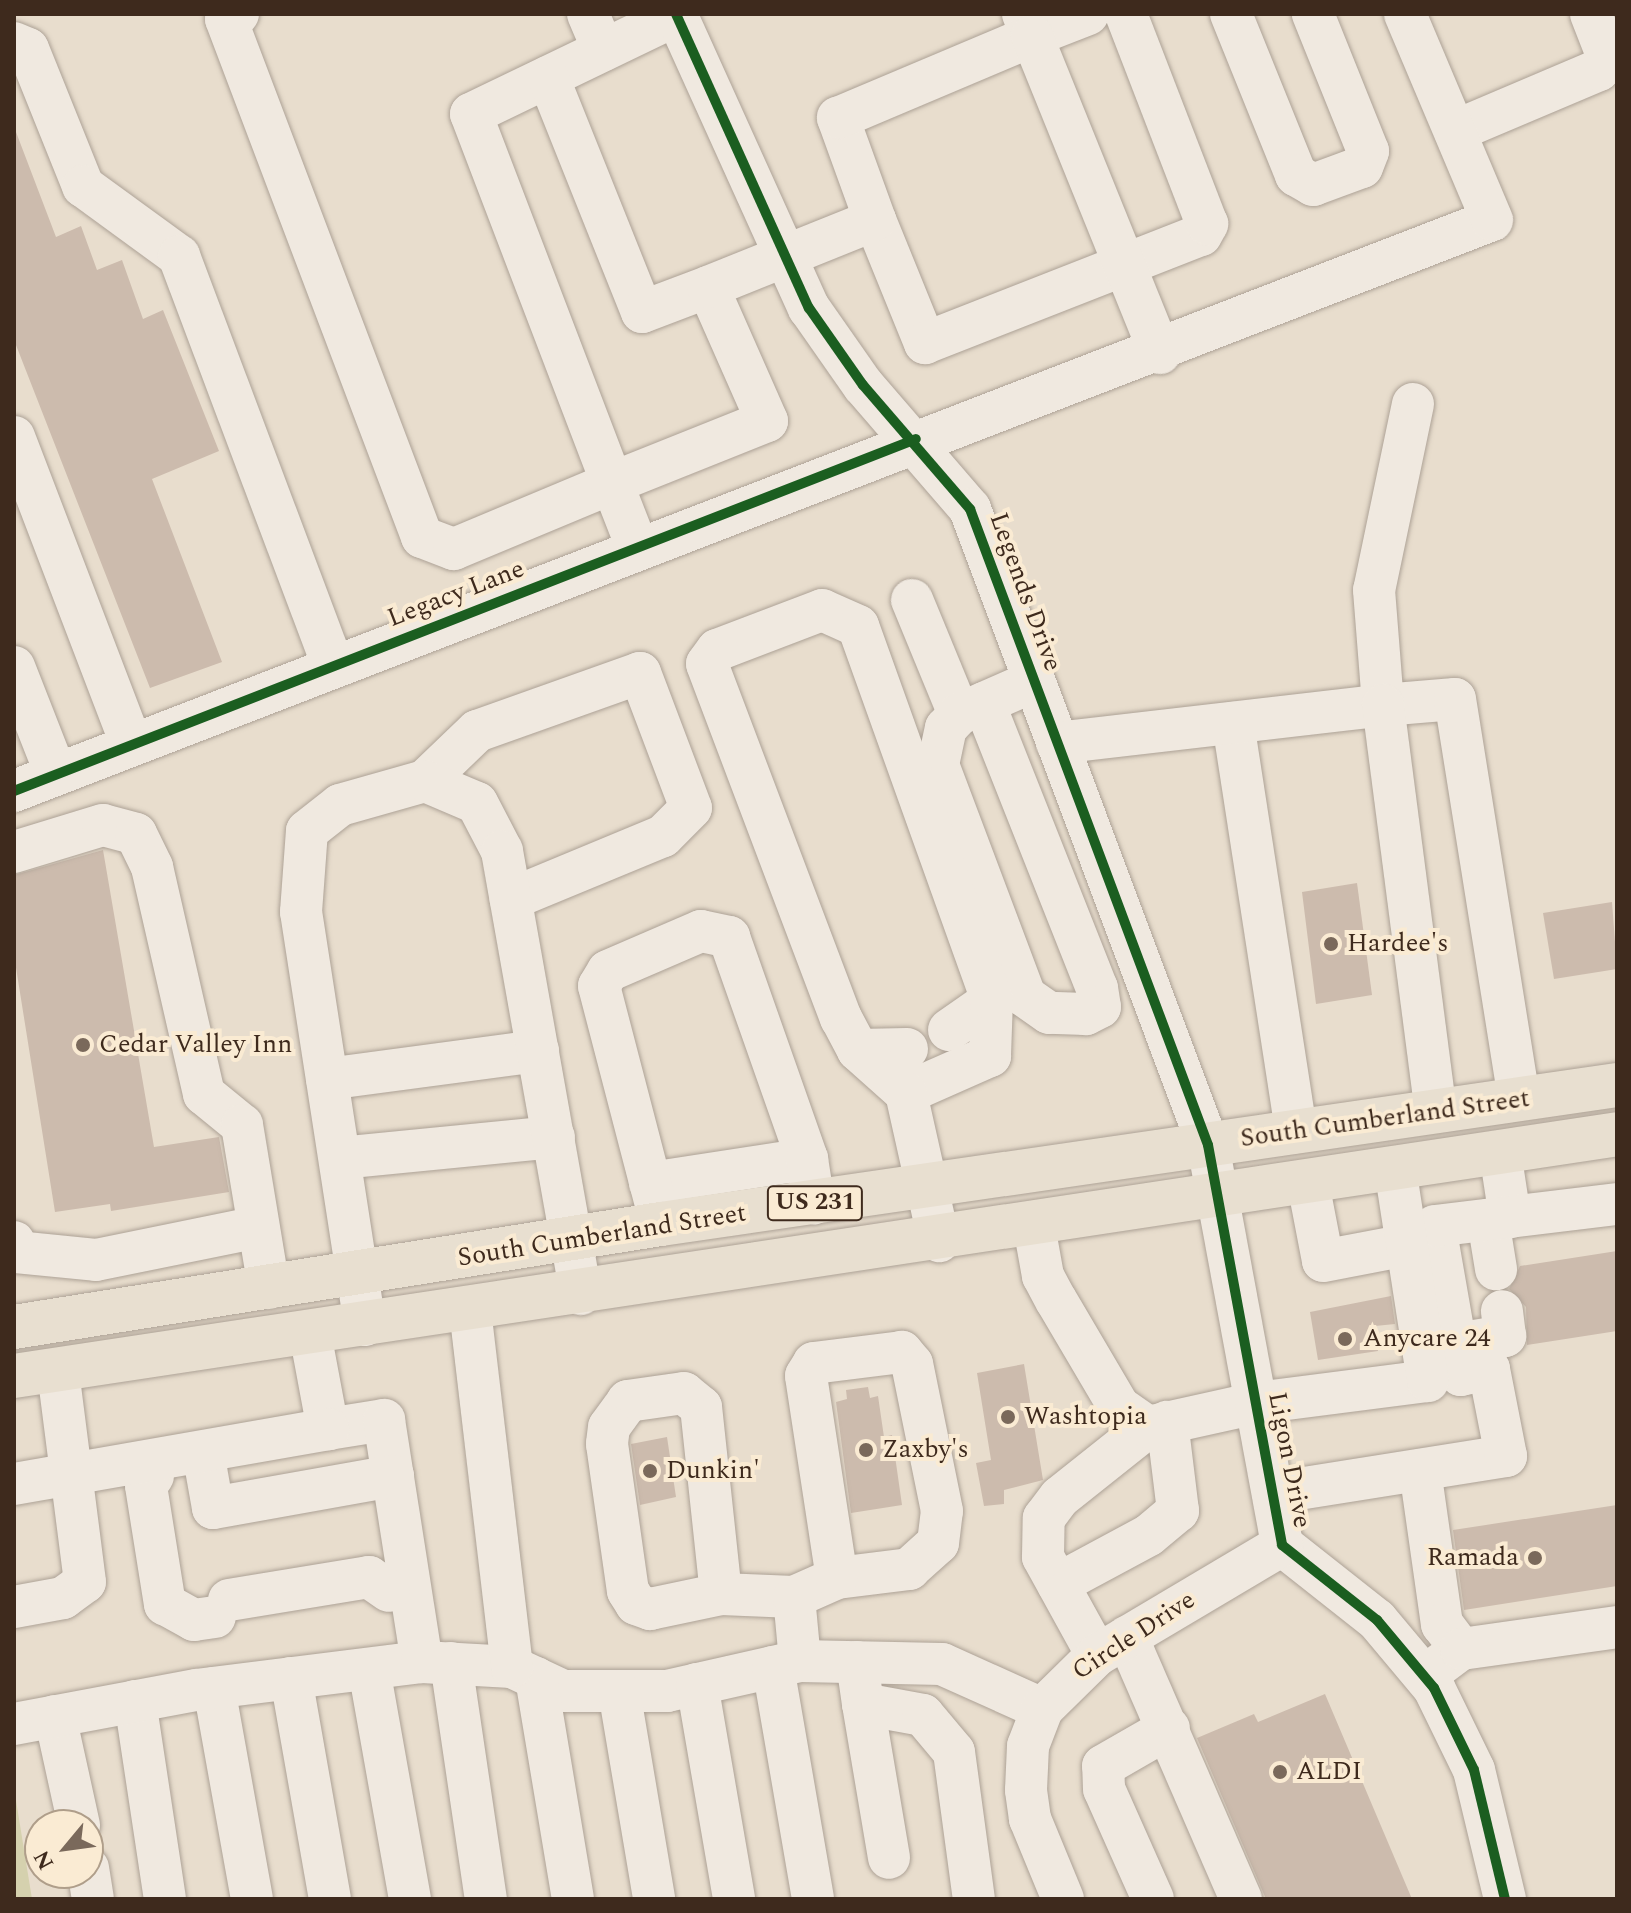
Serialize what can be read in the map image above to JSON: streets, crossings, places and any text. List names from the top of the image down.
{
  "streets": {
    "main road": ["South Cumberland Street", "US 231"],
    "street": [
      "Legends Drive",
      "Legacy Lane",
      "Ligon Drive",
      "Circle Drive"
    ]
  },
  "crossings": [
    ["Legends Drive", "Legacy Lane"],
    ["Legends Drive", "South Cumberland Street"],
    ["Legends Drive", "Ligon Drive"],
    ["South Cumberland Street", "Ligon Drive"],
    ["Ligon Drive", "Circle Drive"]
  ],
  "places": [
    "Hardee's",
    "Cedar Valley Inn",
    "Anycare 24",
    "Washtopia",
    "Zaxby's",
    "Dunkin'",
    "Ramada",
    "ALDI"
  ],
  "north": "bottom left"
}
